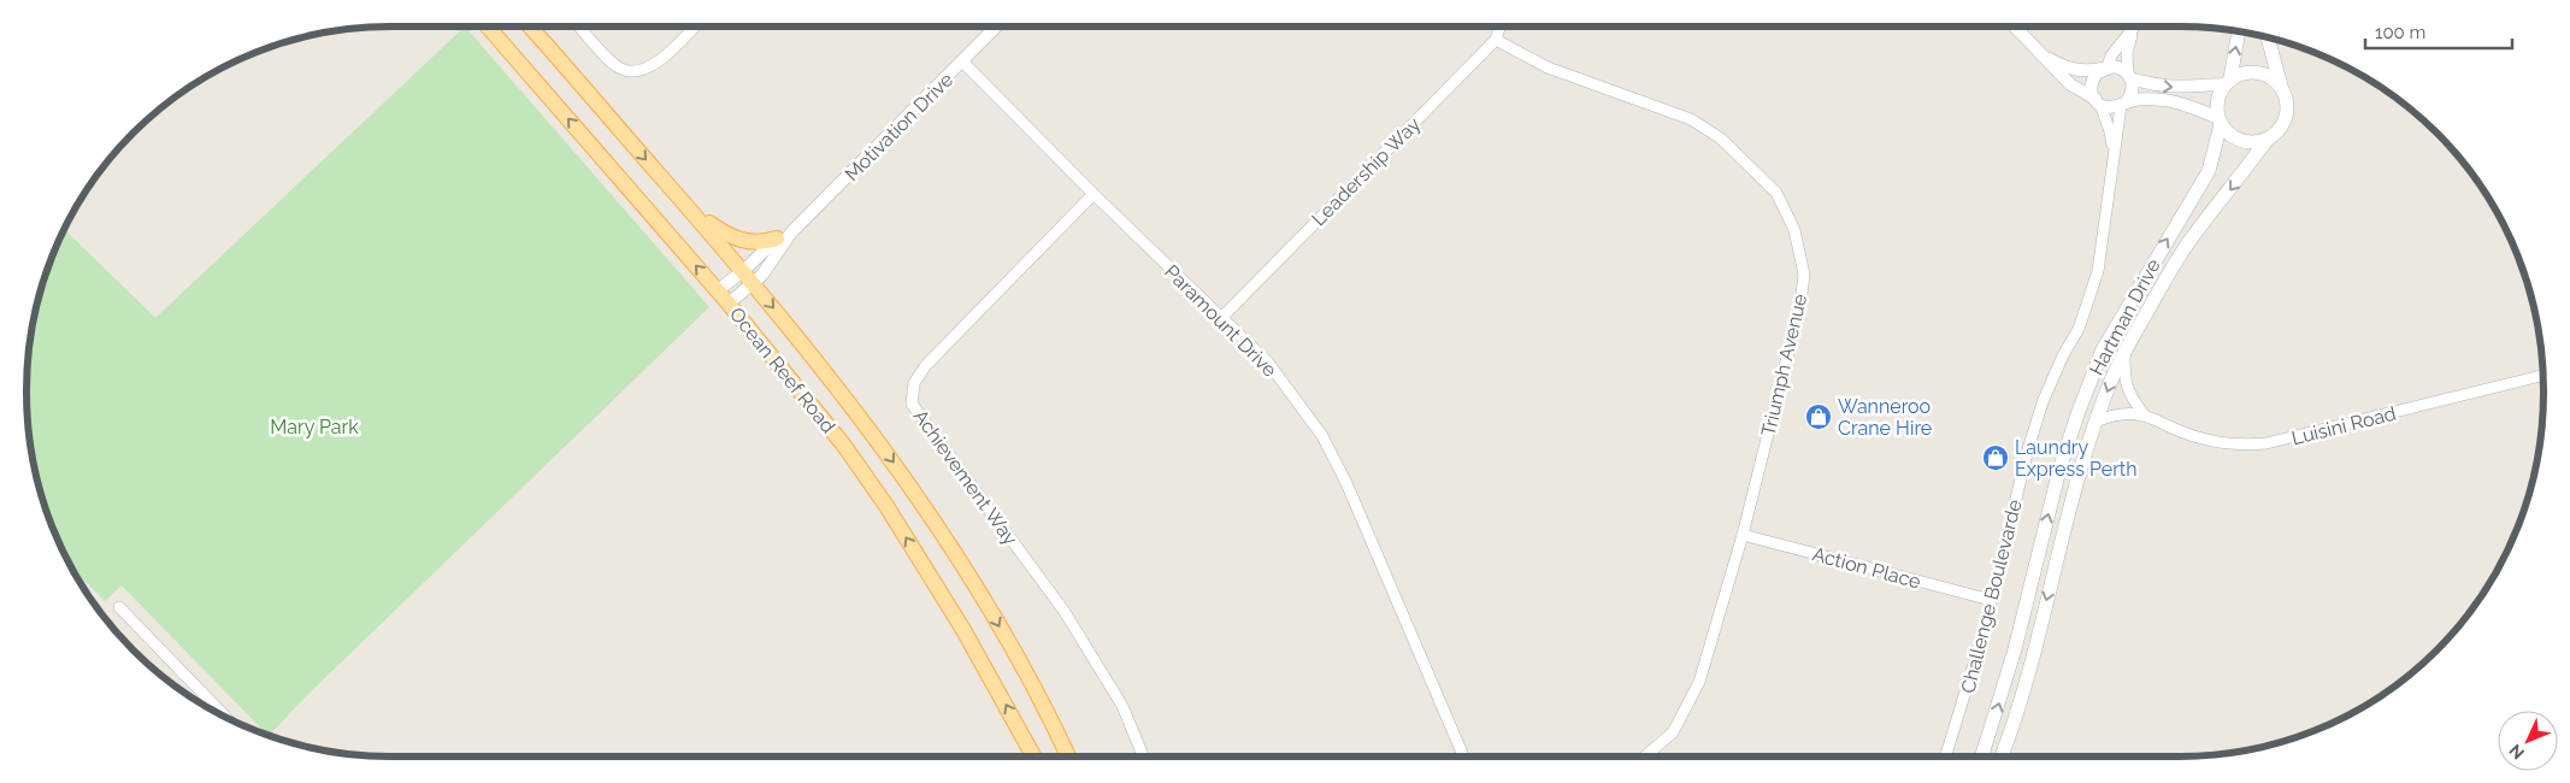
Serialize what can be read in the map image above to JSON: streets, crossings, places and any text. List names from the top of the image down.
{
  "streets": {
    "main road": ["Hartman Drive", "Ocean Reef Road"],
    "street": [
      "Motivation Drive",
      "Leadership Way",
      "Paramount Drive",
      "Triumph Avenue",
      "Luisini Road",
      "Achievement Way",
      "Action Place",
      "Challenge Boulevarde"
    ]
  },
  "crossings": [
    ["Motivation Drive", "Paramount Drive"],
    ["Motivation Drive", "Ocean Reef Road"],
    ["Leadership Way", "Paramount Drive"],
    ["Leadership Way", "Triumph Avenue"],
    ["Hartman Drive", "Luisini Road"],
    ["Paramount Drive", "Achievement Way"],
    ["Triumph Avenue", "Action Place"],
    ["Action Place", "Challenge Boulevarde"]
  ],
  "parks": ["Mary Park"],
  "places": {
    "shop": ["Wanneroo Crane Hire", "Laundry Express Perth"]
  },
  "scale_bar": "100 m",
  "north": "bottom left"
}
